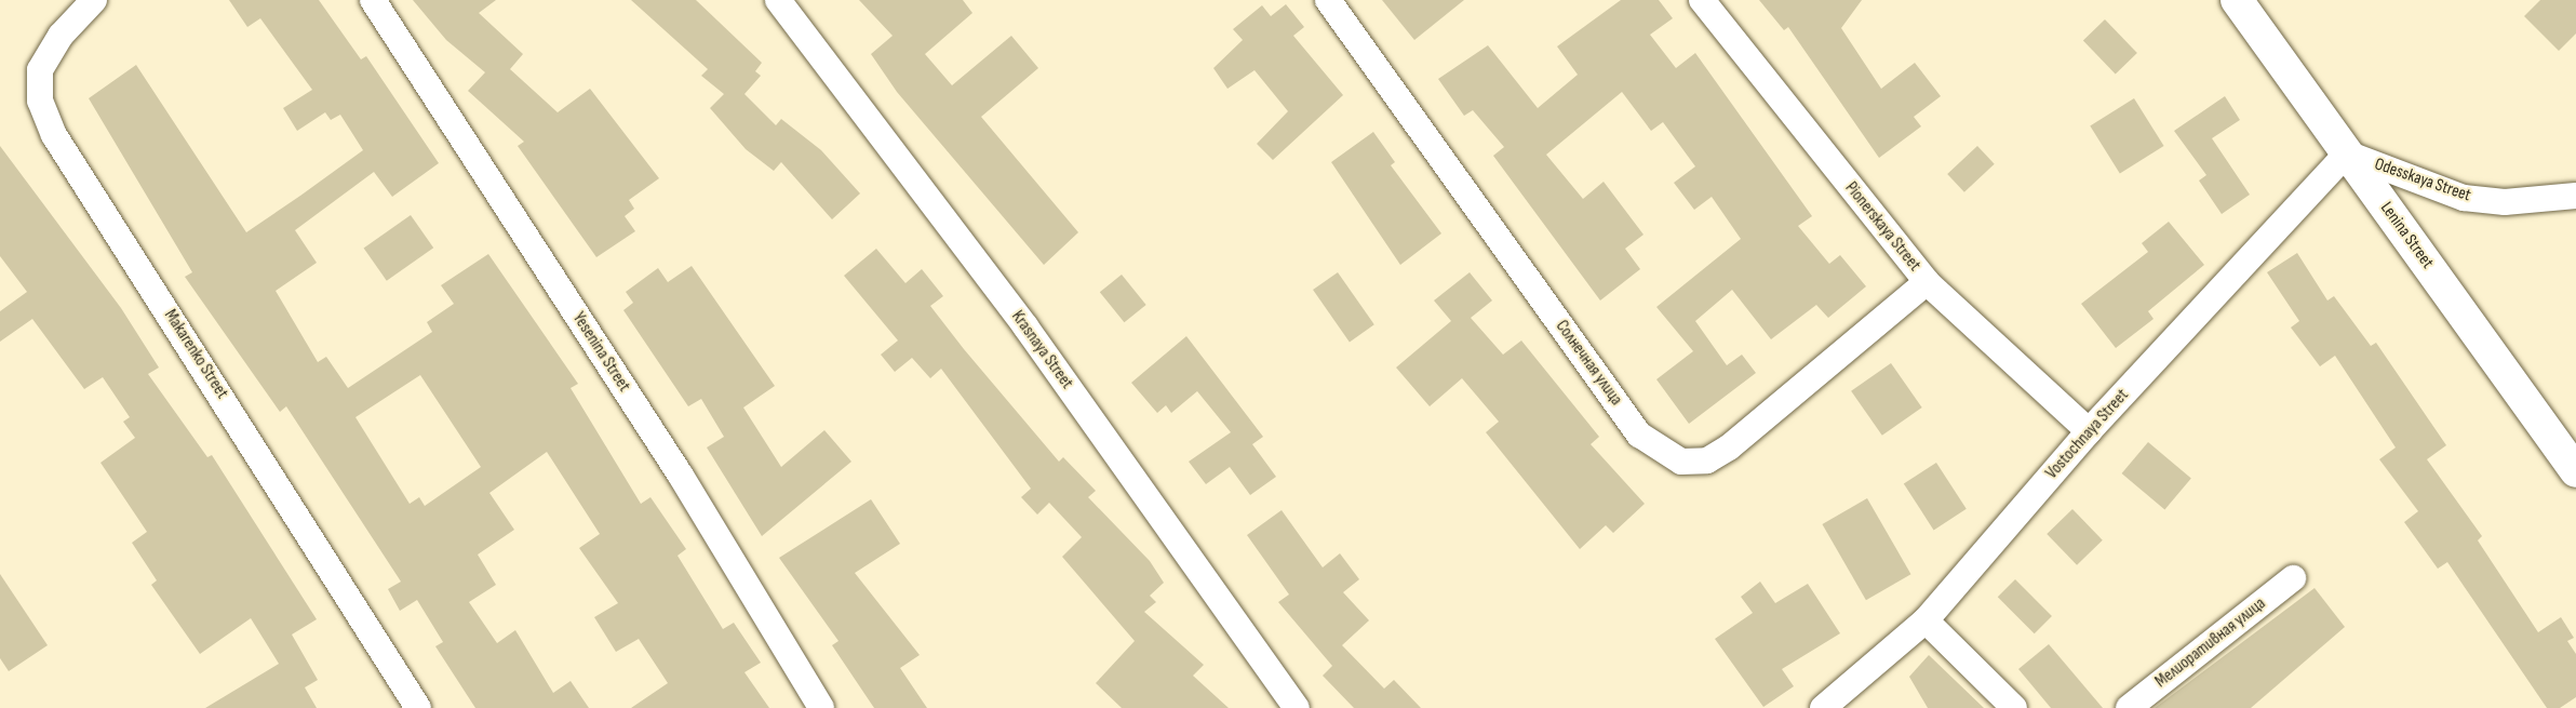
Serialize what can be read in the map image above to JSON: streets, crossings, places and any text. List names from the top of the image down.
{
  "streets": {
    "street": [
      "Odesskaya Street",
      "Pionerskaya Street",
      "Lenina Street",
      "Krasnaya Street",
      "Yesenina Street",
      "Makarenko Street",
      "Солнечная улица",
      "Vostochnaya Street",
      "Мелиоративная улица"
    ]
  },
  "crossings": [
    ["Odesskaya Street", "Lenina Street"],
    ["Odesskaya Street", "Vostochnaya Street"],
    ["Pionerskaya Street", "Солнечная улица"],
    ["Pionerskaya Street", "Vostochnaya Street"],
    ["Lenina Street", "Vostochnaya Street"]
  ]
}
